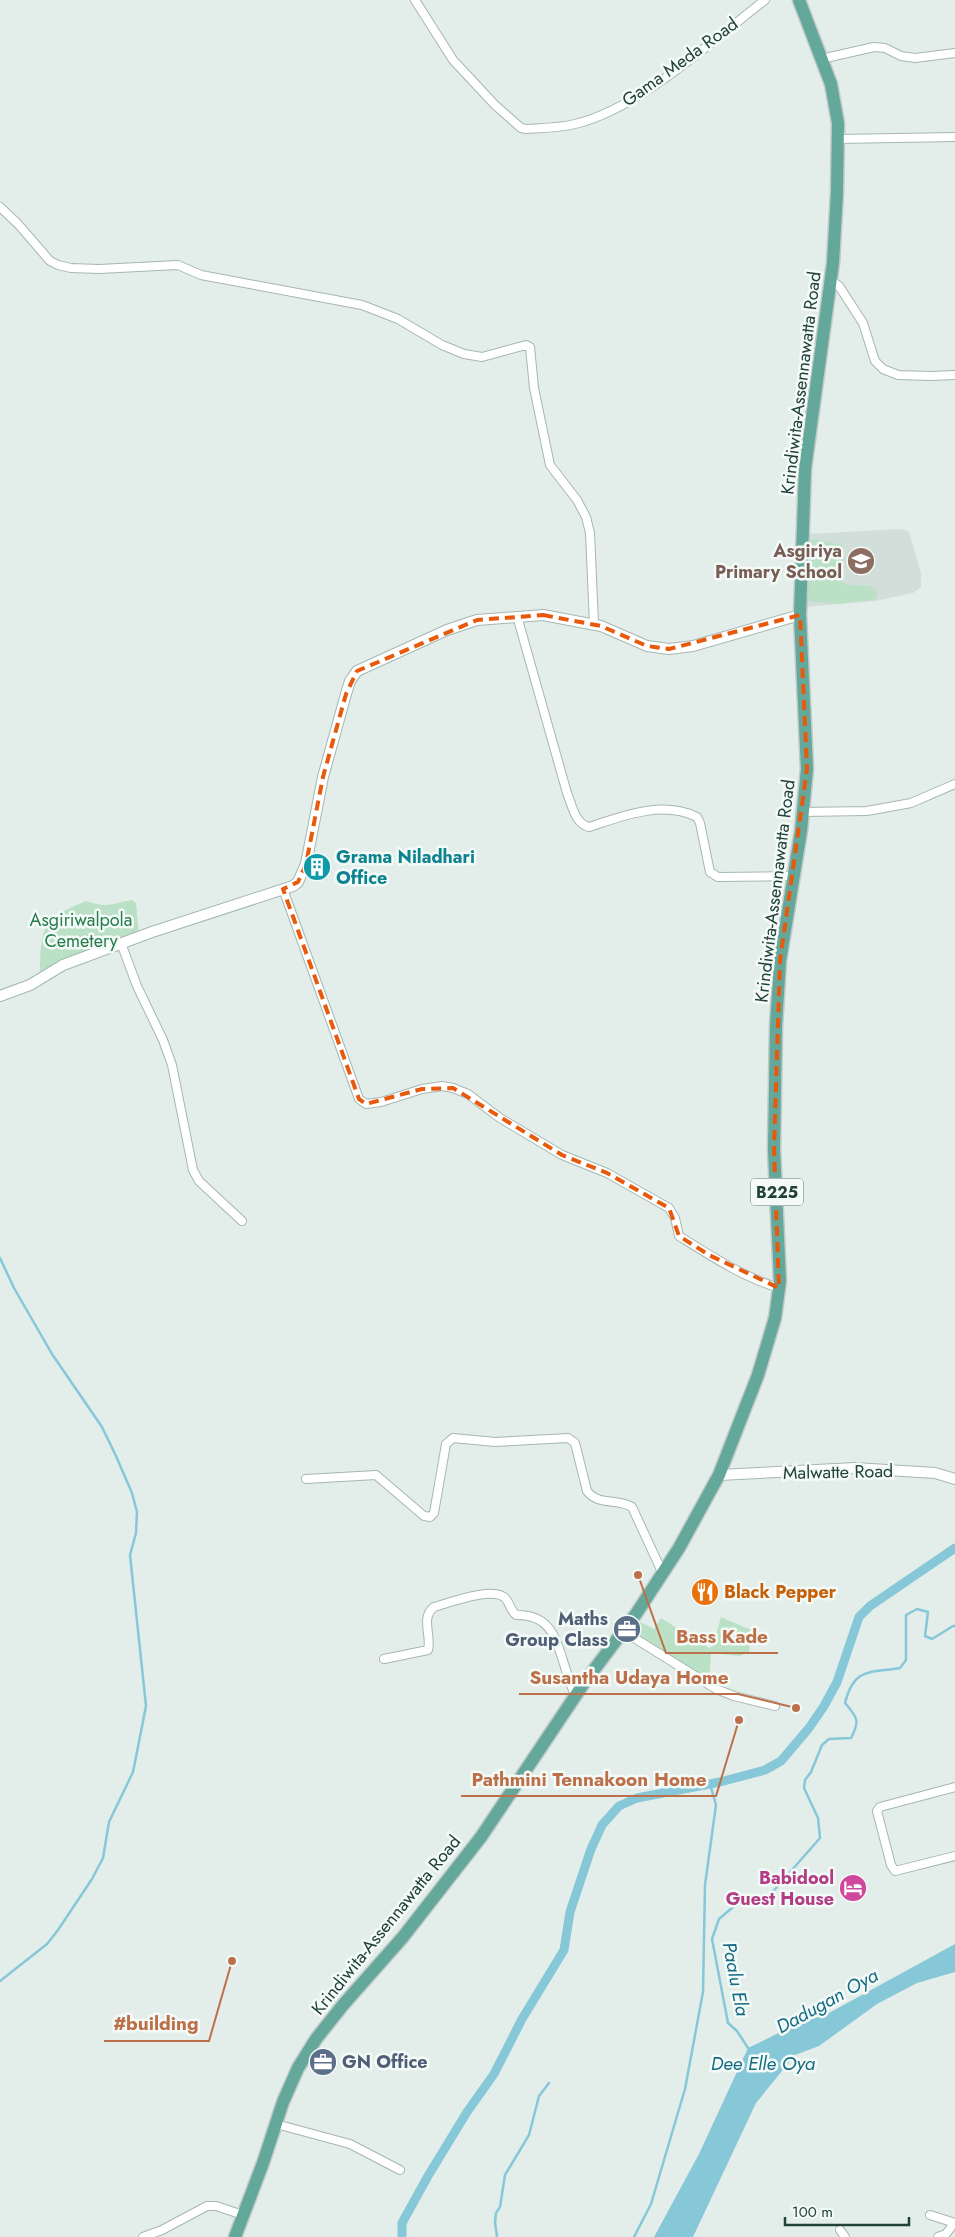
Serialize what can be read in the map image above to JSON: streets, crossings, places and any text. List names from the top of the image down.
{
  "streets": {
    "main road": ["Krindiwita-Assennawatta Road", "B225"],
    "street": ["Gama Meda Road", "Malwatte Road"]
  },
  "crossings": [
    ["Krindiwita-Assennawatta Road", "Malwatte Road"]
  ],
  "water": ["Paalu Ela", "Dadugan Oya", "Dee Elle Oya"],
  "parks": ["Asgiriwalpola Cemetery"],
  "places": {
    "school or university": ["Asgiriya Primary School"],
    "building": ["Grama Niladhari Office"],
    "other": [
      "Bass Kade",
      "Susantha Udaya Home",
      "Pathmini Tennakoon Home",
      "#building"
    ],
    "restaurant": ["Black Pepper"],
    "office": ["Maths Group Class", "GN Office"],
    "hotel": ["Babidool Guest House"]
  },
  "scale_bar": "100 m"
}
